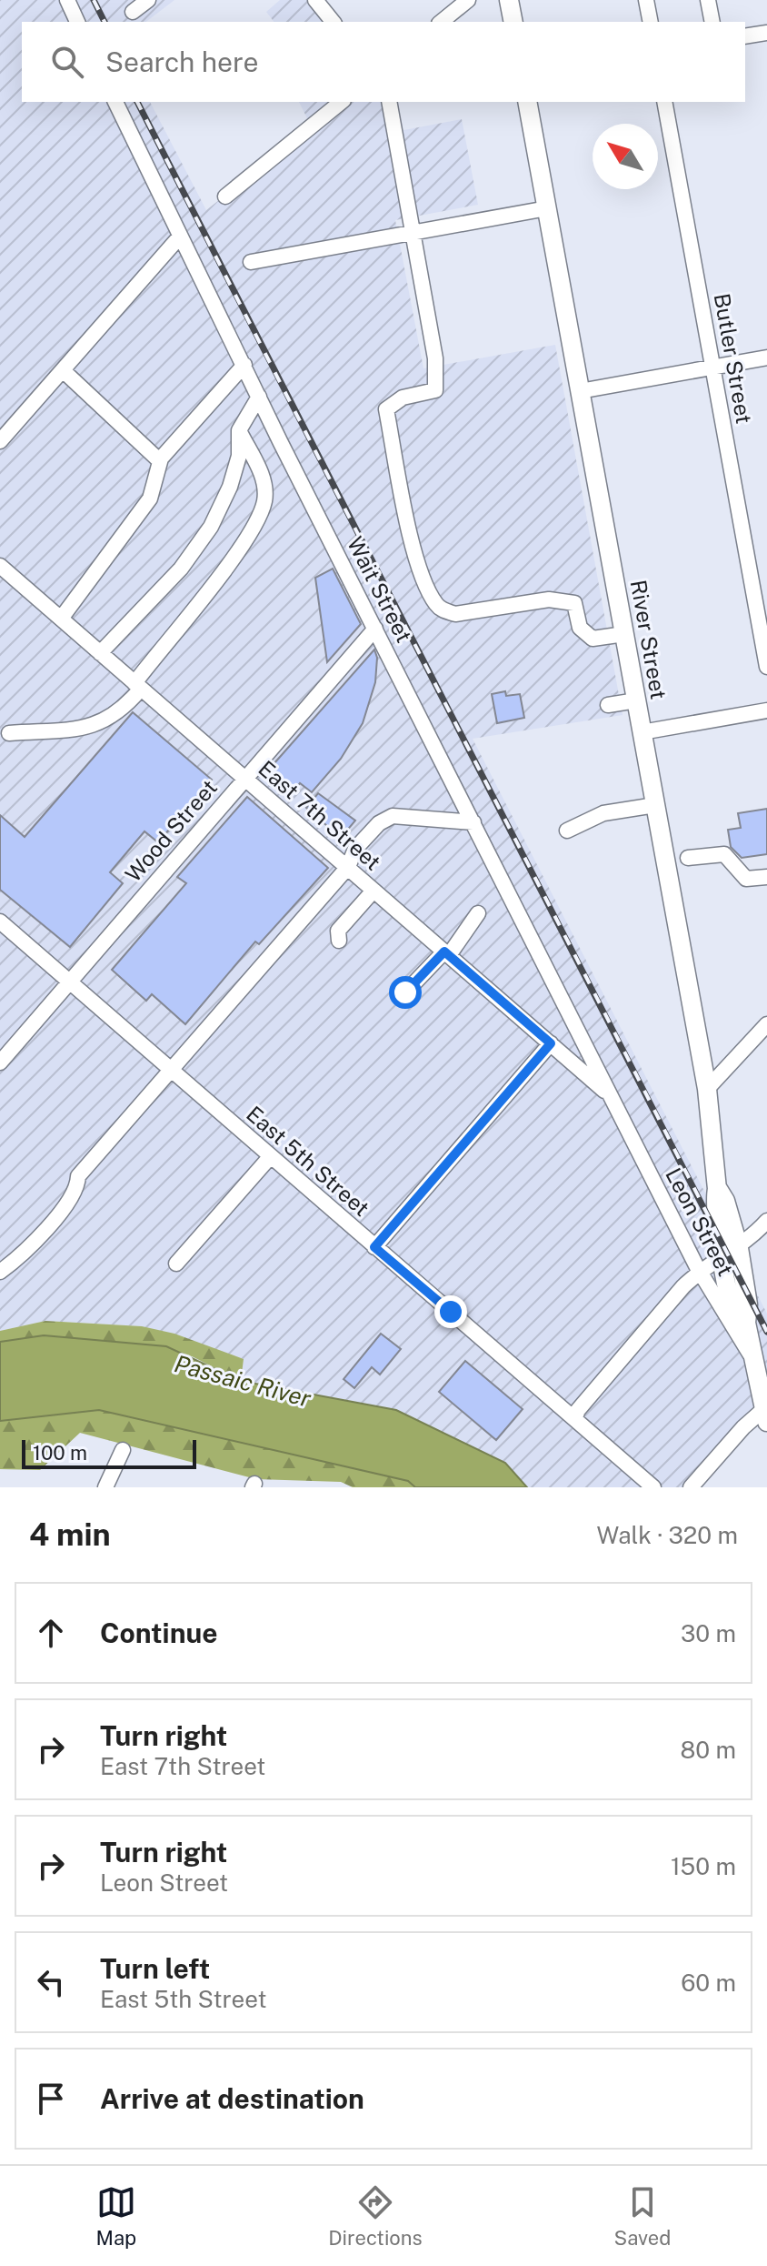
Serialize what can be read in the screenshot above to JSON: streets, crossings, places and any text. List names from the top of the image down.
{
  "streets": {
    "main road": ["River Street"],
    "street": [
      "Butler Street",
      "Wait Street",
      "East 7th Street",
      "Wood Street",
      "East 5th Street",
      "Leon Street"
    ]
  },
  "crossings": [
    ["Wait Street", "East 7th Street"],
    ["Wait Street", "Wood Street"],
    ["Wait Street", "Leon Street"],
    ["River Street", "Leon Street"],
    ["East 7th Street", "Wood Street"],
    ["East 7th Street", "Leon Street"],
    ["Wood Street", "East 5th Street"]
  ],
  "water": ["Passaic River"],
  "scale_bar": "100 m",
  "north": "top left",
  "page": {
    "search": "Search here",
    "scale": "100 m",
    "heading": ["4 min", "Walk · 320 m"],
    "list": [
      ["Continue", "30 m"],
      ["Turn right", "East 7th Street", "80 m"],
      ["Turn right", "Leon Street", "150 m"],
      ["Turn left", "East 5th Street", "60 m"],
      "Arrive at destination"
    ],
    "nav": ["Map", "Directions", "Saved"]
  }
}
